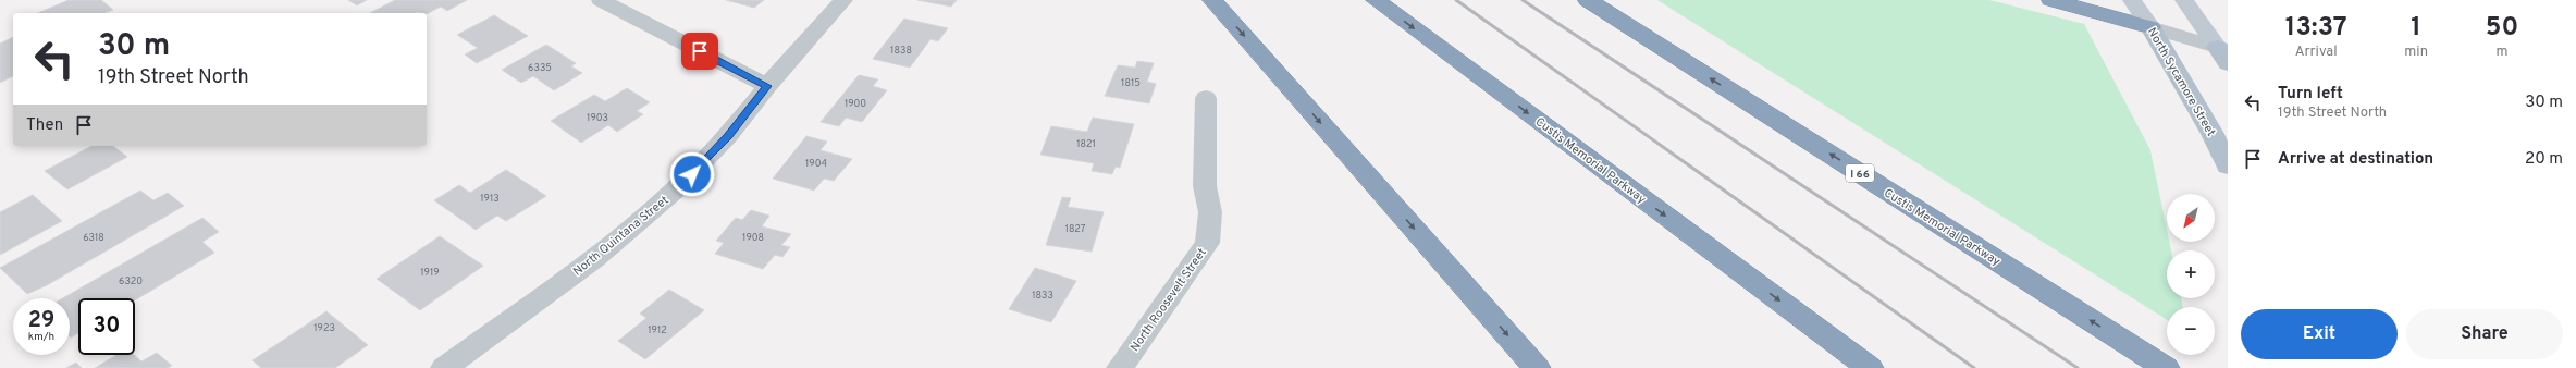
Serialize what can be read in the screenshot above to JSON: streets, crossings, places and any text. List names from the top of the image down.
{
  "streets": {
    "highway": ["Custis Memorial Parkway", "I 66"],
    "main road": ["North Sycamore Street"],
    "street": ["North Quintana Street", "North Roosevelt Street"]
  },
  "house_numbers": [
    "1838",
    "6335",
    "1815",
    "1900",
    "1903",
    "1821",
    "1904",
    "1913",
    "1827",
    "6318",
    "1908",
    "1919",
    "6320",
    "1833",
    "1923",
    "1912"
  ],
  "north": "bottom left",
  "page": {
    "eta": [
      "13:37",
      "Arrival",
      "1",
      "min",
      "50",
      "m"
    ],
    "turn": ["30 m", "19th Street North"],
    "list": [
      {
        "name": "Turn left",
        "note": "19th Street North",
        "value": "30 m"
      },
      {
        "name": "Arrive at destination",
        "value": "20 m"
      }
    ],
    "then": "Then",
    "map_buttons": ["+", "−"],
    "speed": "29 km/h",
    "limit": "30",
    "buttons": ["Exit", "Share"]
  }
}
